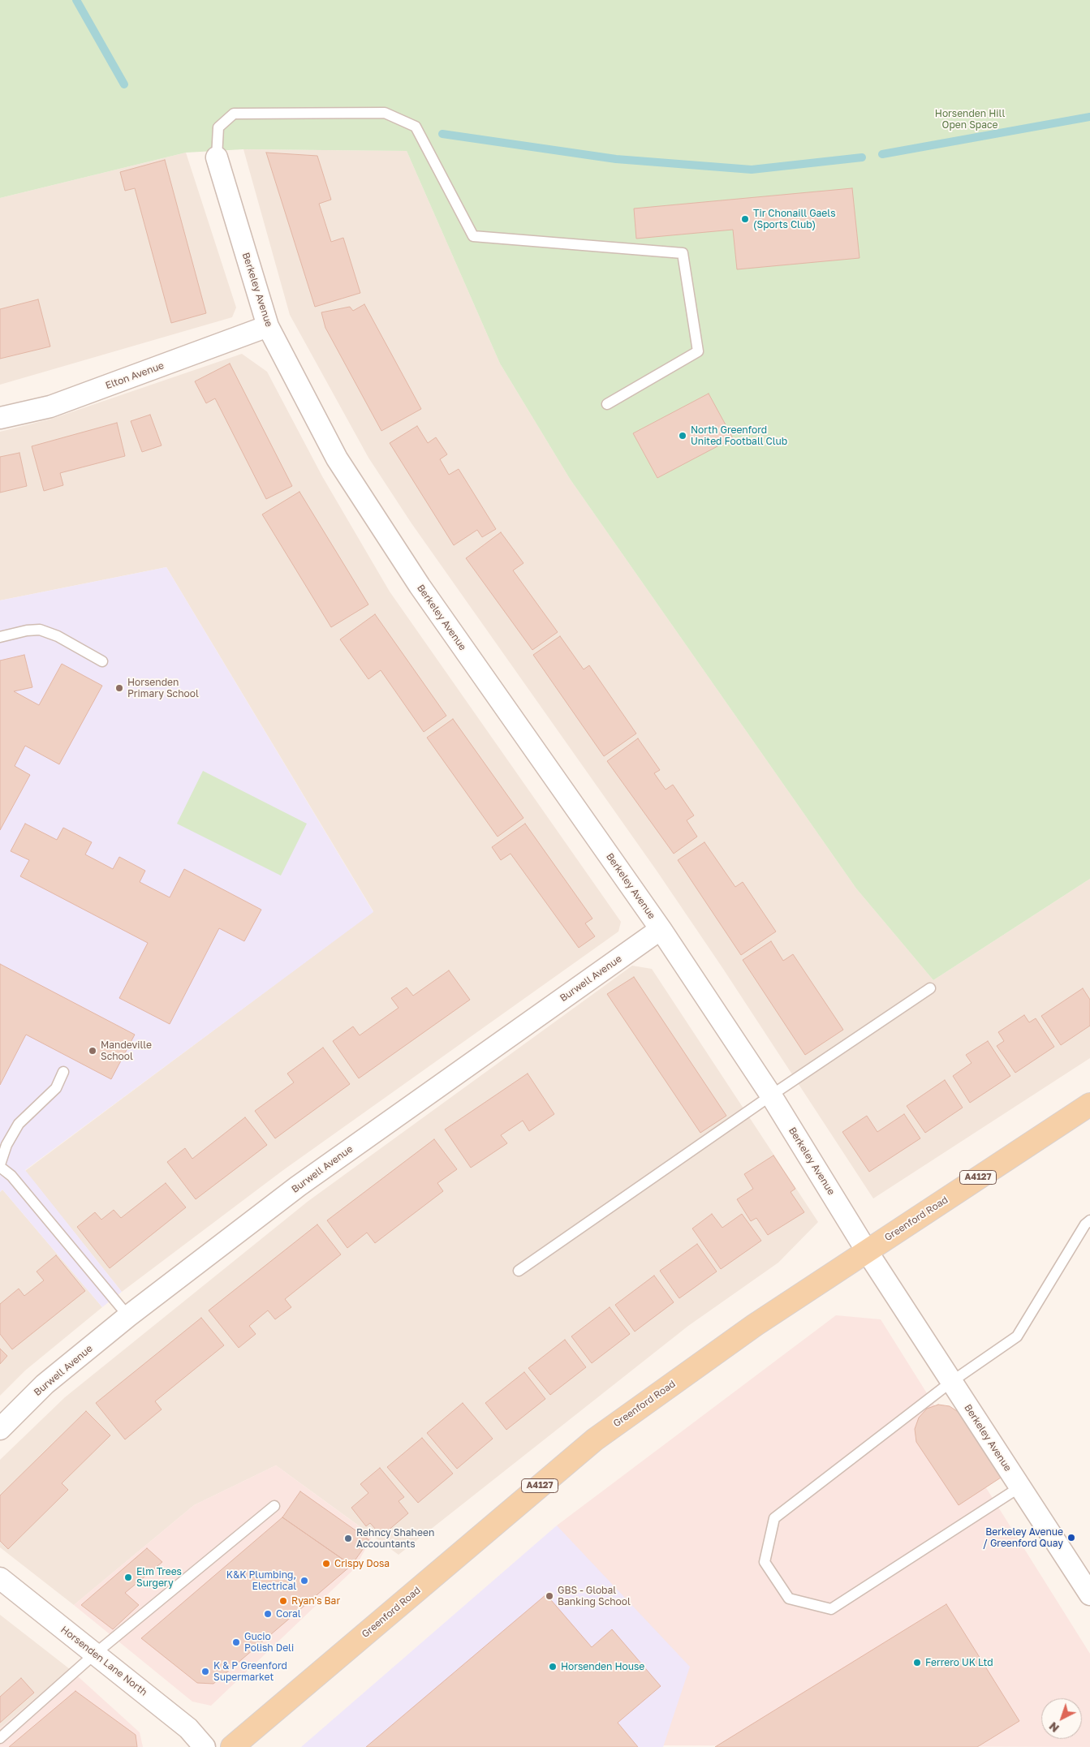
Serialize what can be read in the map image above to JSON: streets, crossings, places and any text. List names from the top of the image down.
{
  "streets": {
    "main road": ["A4127", "Greenford Road"],
    "street": [
      "Berkeley Avenue",
      "Elton Avenue",
      "Burwell Avenue",
      "Horsenden Lane North"
    ]
  },
  "crossings": [
    ["Berkeley Avenue", "Elton Avenue"],
    ["Berkeley Avenue", "Burwell Avenue"],
    ["Berkeley Avenue", "Greenford Road"]
  ],
  "parks": ["Horsenden Hill Open Space"],
  "places": [
    "Tir Chonaill Gaels (Sports Club)",
    "North Greenford United Football Club",
    "Horsenden Primary School",
    "Mandeville School",
    "Berkeley Avenue / Greenford Quay",
    "Rehncy Shaheen Accountants",
    "Crispy Dosa",
    "Elm Trees Surgery",
    "K&K Plumbing, Electrical",
    "GBS - Global Banking School",
    "Ryan's Bar",
    "Coral",
    "Gucio Polish Deli",
    "Ferrero UK Ltd",
    "Horsenden House",
    "K & P Greenford Supermarket"
  ],
  "north": "bottom left"
}
